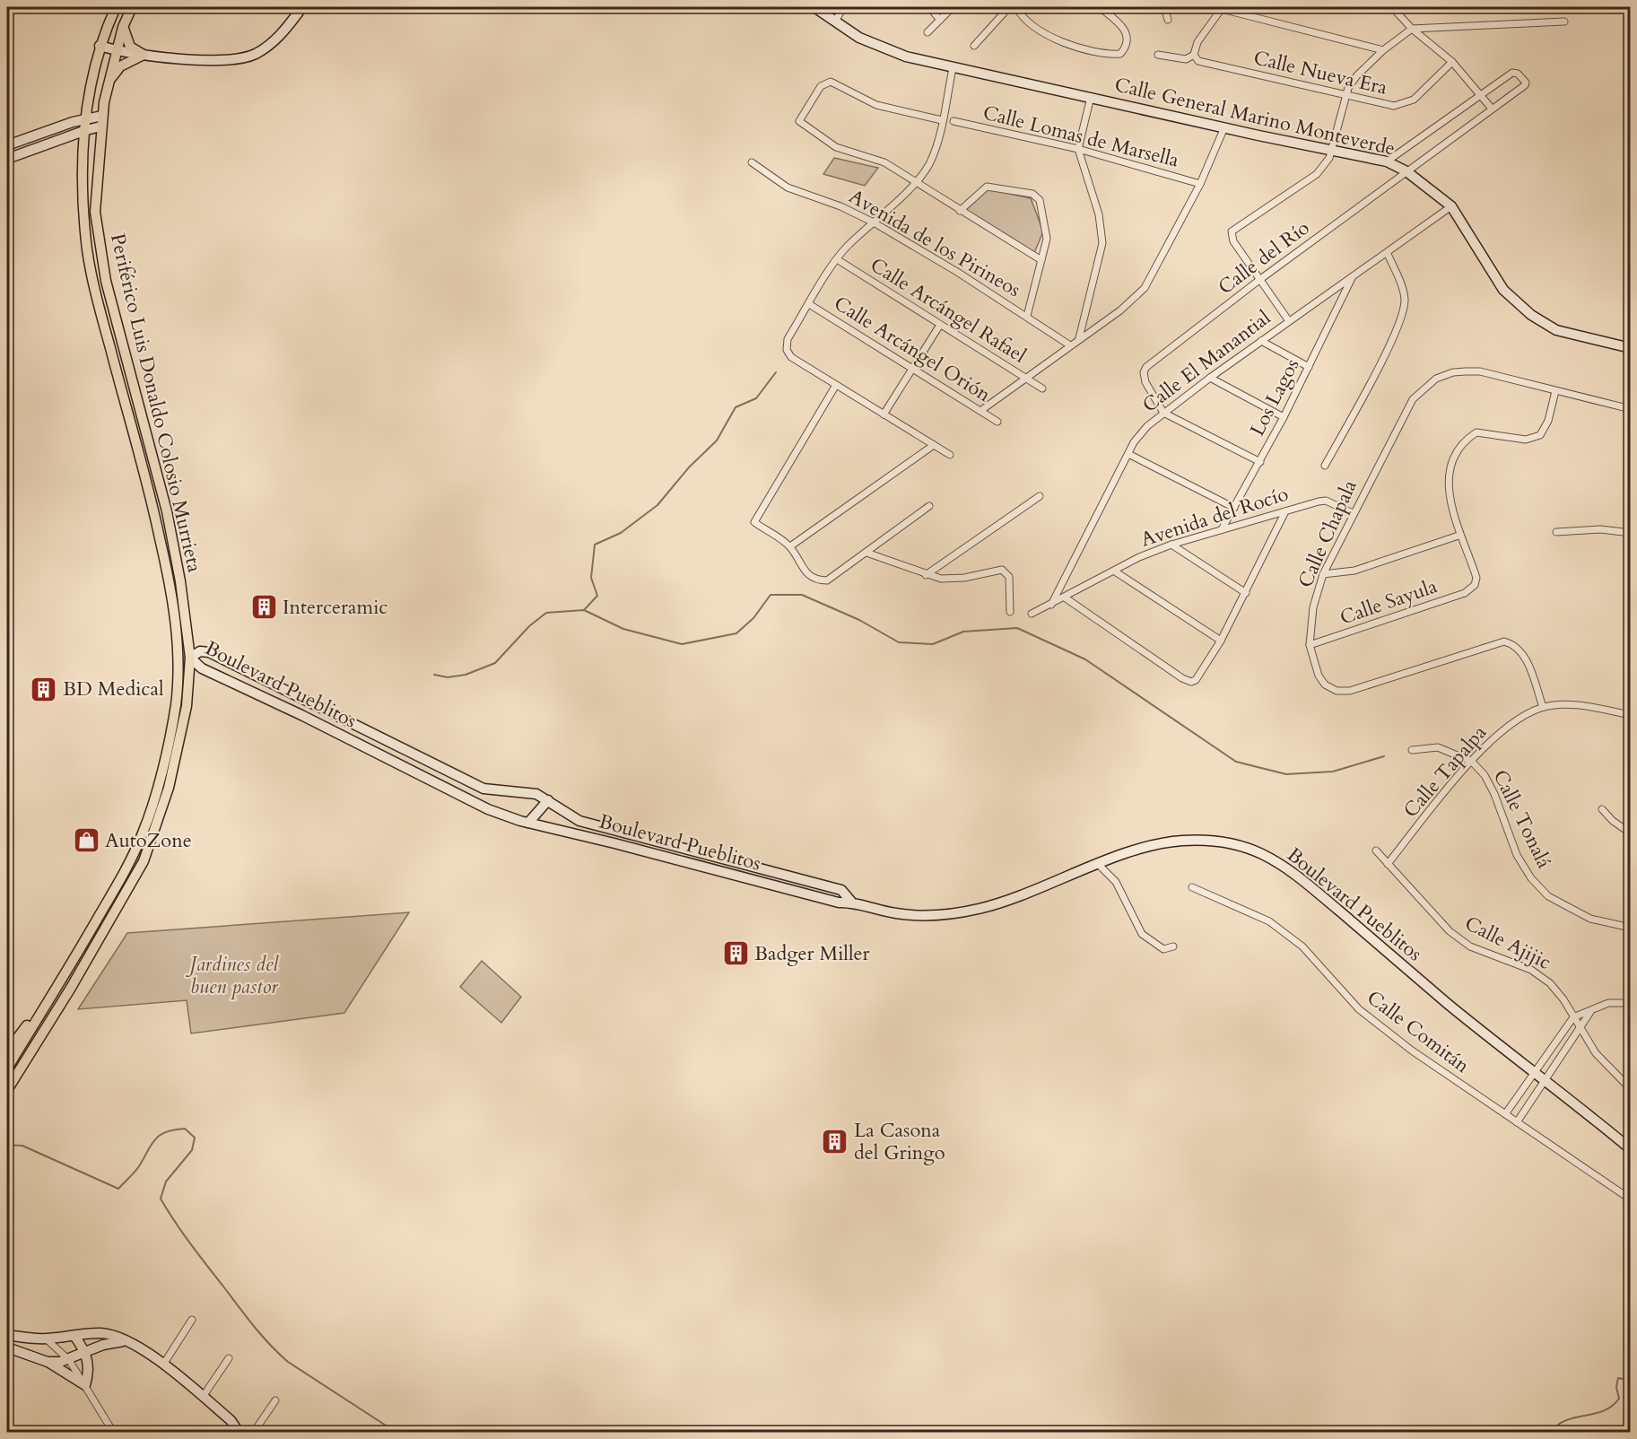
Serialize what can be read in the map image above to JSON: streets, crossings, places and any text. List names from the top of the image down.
{
  "streets": {
    "main road": ["Periférico Luis Donaldo Colosio Murrieta"],
    "street": [
      "Calle Nueva Era",
      "Calle General Marino Monteverde",
      "Calle Lomas de Marsella",
      "Avenida de los Pirineos",
      "Calle del Río",
      "Calle Arcángel Rafael",
      "Calle Arcángel Orión",
      "Calle El Manantial",
      "Los Lagos",
      "Avenida del Rocío",
      "Calle Chapala",
      "Calle Sayula",
      "Boulevard Pueblitos",
      "Calle Tapalpa",
      "Calle Tonalá",
      "Calle Ajijic",
      "Calle Comitán"
    ]
  },
  "crossings": [
    ["Calle General Marino Monteverde", "Calle del Río"],
    ["Calle General Marino Monteverde", "Calle El Manantial"],
    ["Calle del Río", "Calle El Manantial"],
    ["Calle El Manantial", "Los Lagos"],
    ["Calle El Manantial", "Avenida del Rocío"],
    ["Los Lagos", "Avenida del Rocío"],
    ["Periférico Luis Donaldo Colosio Murrieta", "Boulevard Pueblitos"],
    ["Avenida del Rocío", "Calle Chapala"],
    ["Calle Chapala", "Calle Sayula"],
    ["Calle Chapala", "Calle Tapalpa"],
    ["Calle Tapalpa", "Calle Tonalá"],
    ["Calle Tapalpa", "Calle Ajijic"]
  ],
  "parks": ["Jardines del buen pastor"],
  "places": {
    "building": [
      "Interceramic",
      "BD Medical",
      "Badger Miller",
      "La Casona del Gringo"
    ],
    "shop": ["AutoZone"]
  }
}
